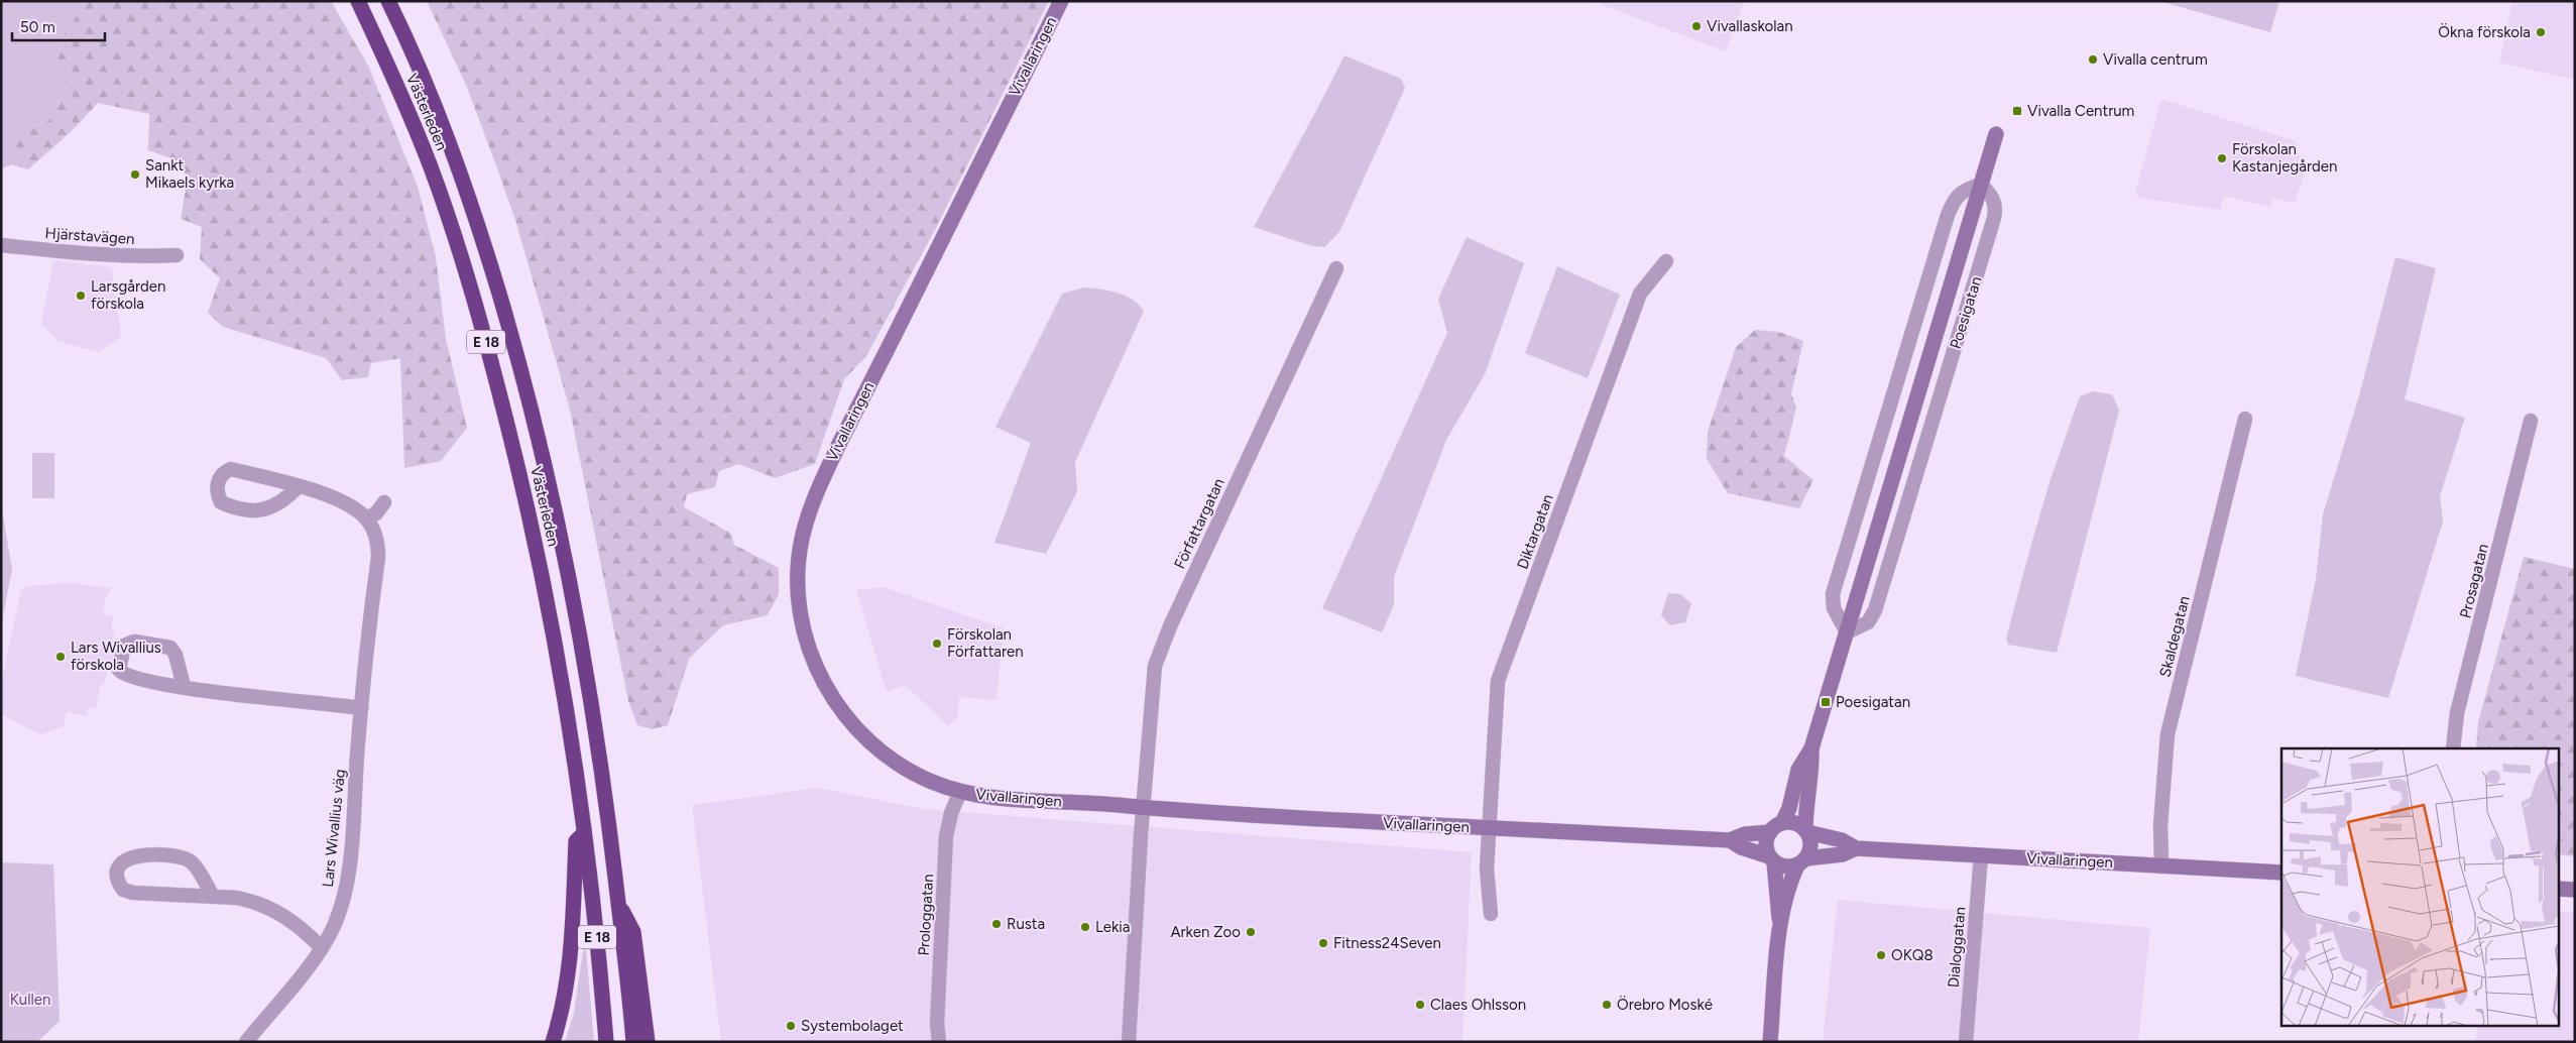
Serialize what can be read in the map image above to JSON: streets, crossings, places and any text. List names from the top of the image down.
{
  "streets": {
    "highway": ["Västerleden", "E 18"],
    "street": [
      "Vivallaringen",
      "Hjärstavägen",
      "Poesigatan",
      "Författargatan",
      "Diktargatan",
      "Prosagatan",
      "Skaldegatan",
      "Lars Wivallius väg",
      "Prologgatan",
      "Dialoggatan"
    ]
  },
  "crossings": [
    ["Vivallaringen", "Poesigatan"],
    ["Vivallaringen", "Författargatan"],
    ["Vivallaringen", "Diktargatan"],
    ["Vivallaringen", "Skaldegatan"],
    ["Vivallaringen", "Prologgatan"],
    ["Vivallaringen", "Dialoggatan"],
    ["Västerleden", "E 18"]
  ],
  "parks": ["Kullen"],
  "places": {
    "other": [
      "Vivallaskolan",
      "Ökna förskola",
      "Vivalla centrum",
      "Förskolan Kastanjegården",
      "Sankt Mikaels kyrka",
      "Larsgården förskola",
      "Förskolan Författaren",
      "Lars Wivallius förskola",
      "Rusta",
      "Lekia",
      "Arken Zoo",
      "Fitness24Seven",
      "OKQ8",
      "Claes Ohlsson",
      "Örebro Moské",
      "Systembolaget"
    ],
    "transit": ["Vivalla Centrum", "Poesigatan"]
  },
  "scale_bar": "50 m"
}
